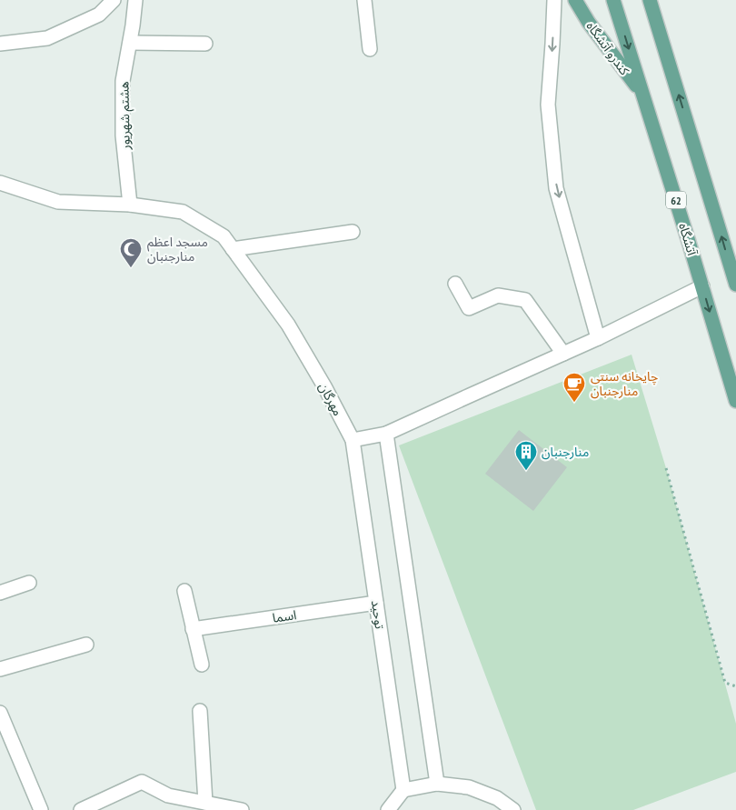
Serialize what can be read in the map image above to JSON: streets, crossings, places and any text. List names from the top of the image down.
{
  "streets": {
    "main road": ["کندرو آتشگاه", "62", "آتشگاه"],
    "street": [
      "هشتم شهریور",
      "مهرگان",
      "توحید",
      "اسما"
    ]
  },
  "crossings": [
    ["کندرو آتشگاه", "آتشگاه"],
    ["هشتم شهریور", "مهرگان"],
    ["مهرگان", "توحید"],
    ["توحید", "اسما"]
  ],
  "places": {
    "mosque": ["مسجد اعظم منارجنبان"],
    "cafe": ["چایخانه سنتی منارجنبان"],
    "building": ["منارجنبان"]
  }
}
